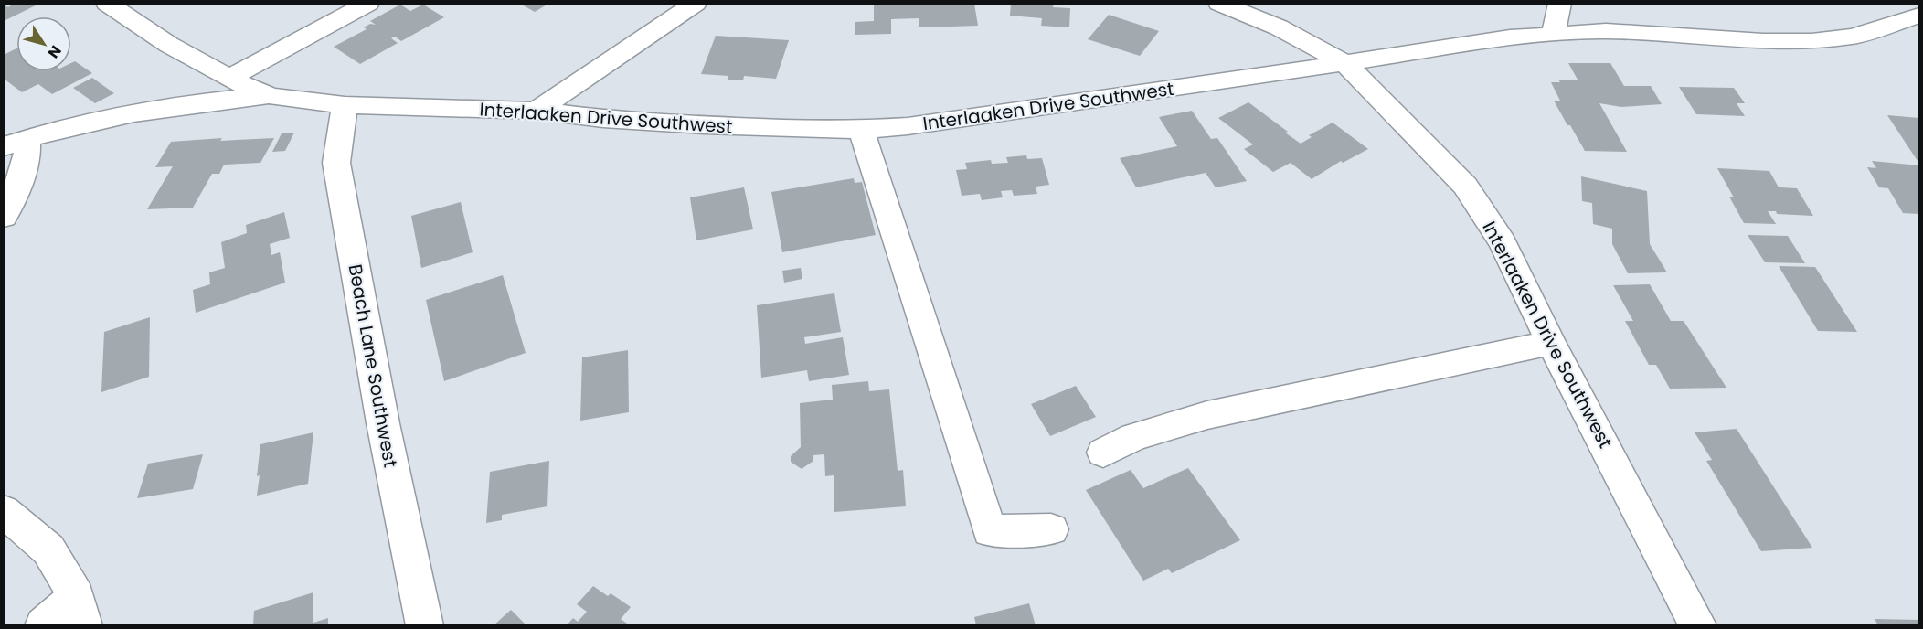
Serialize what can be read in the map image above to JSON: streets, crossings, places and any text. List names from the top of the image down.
{
  "streets": {
    "street": ["Interlaaken Drive Southwest", "Beach Lane Southwest"]
  },
  "crossings": [
    ["Interlaaken Drive Southwest", "Beach Lane Southwest"]
  ],
  "north": "bottom right"
}
